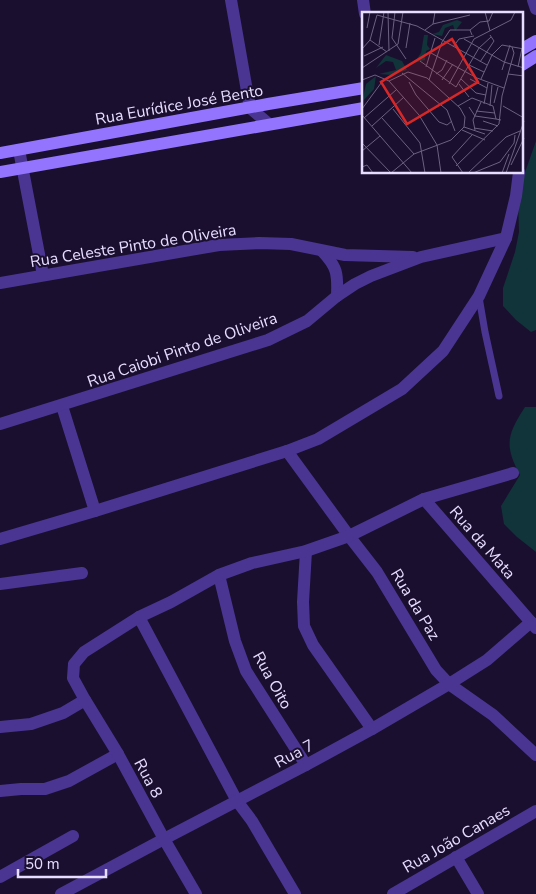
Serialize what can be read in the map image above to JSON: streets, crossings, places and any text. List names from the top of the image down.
{
  "streets": {
    "street": [
      "Rua Eurídice José Bento",
      "Rua Celeste Pinto de Oliveira",
      "Rua Caiobi Pinto de Oliveira",
      "Rua da Mata",
      "Rua da Paz",
      "Rua Oito",
      "Rua 7",
      "Rua 8",
      "Rua João Canaes"
    ]
  },
  "crossings": [
    ["Rua Celeste Pinto de Oliveira", "Rua Caiobi Pinto de Oliveira"],
    ["Rua da Mata", "Rua 7"],
    ["Rua da Paz", "Rua 7"],
    ["Rua Oito", "Rua 7"],
    ["Rua 7", "Rua 8"]
  ],
  "scale_bar": "50 m"
}
